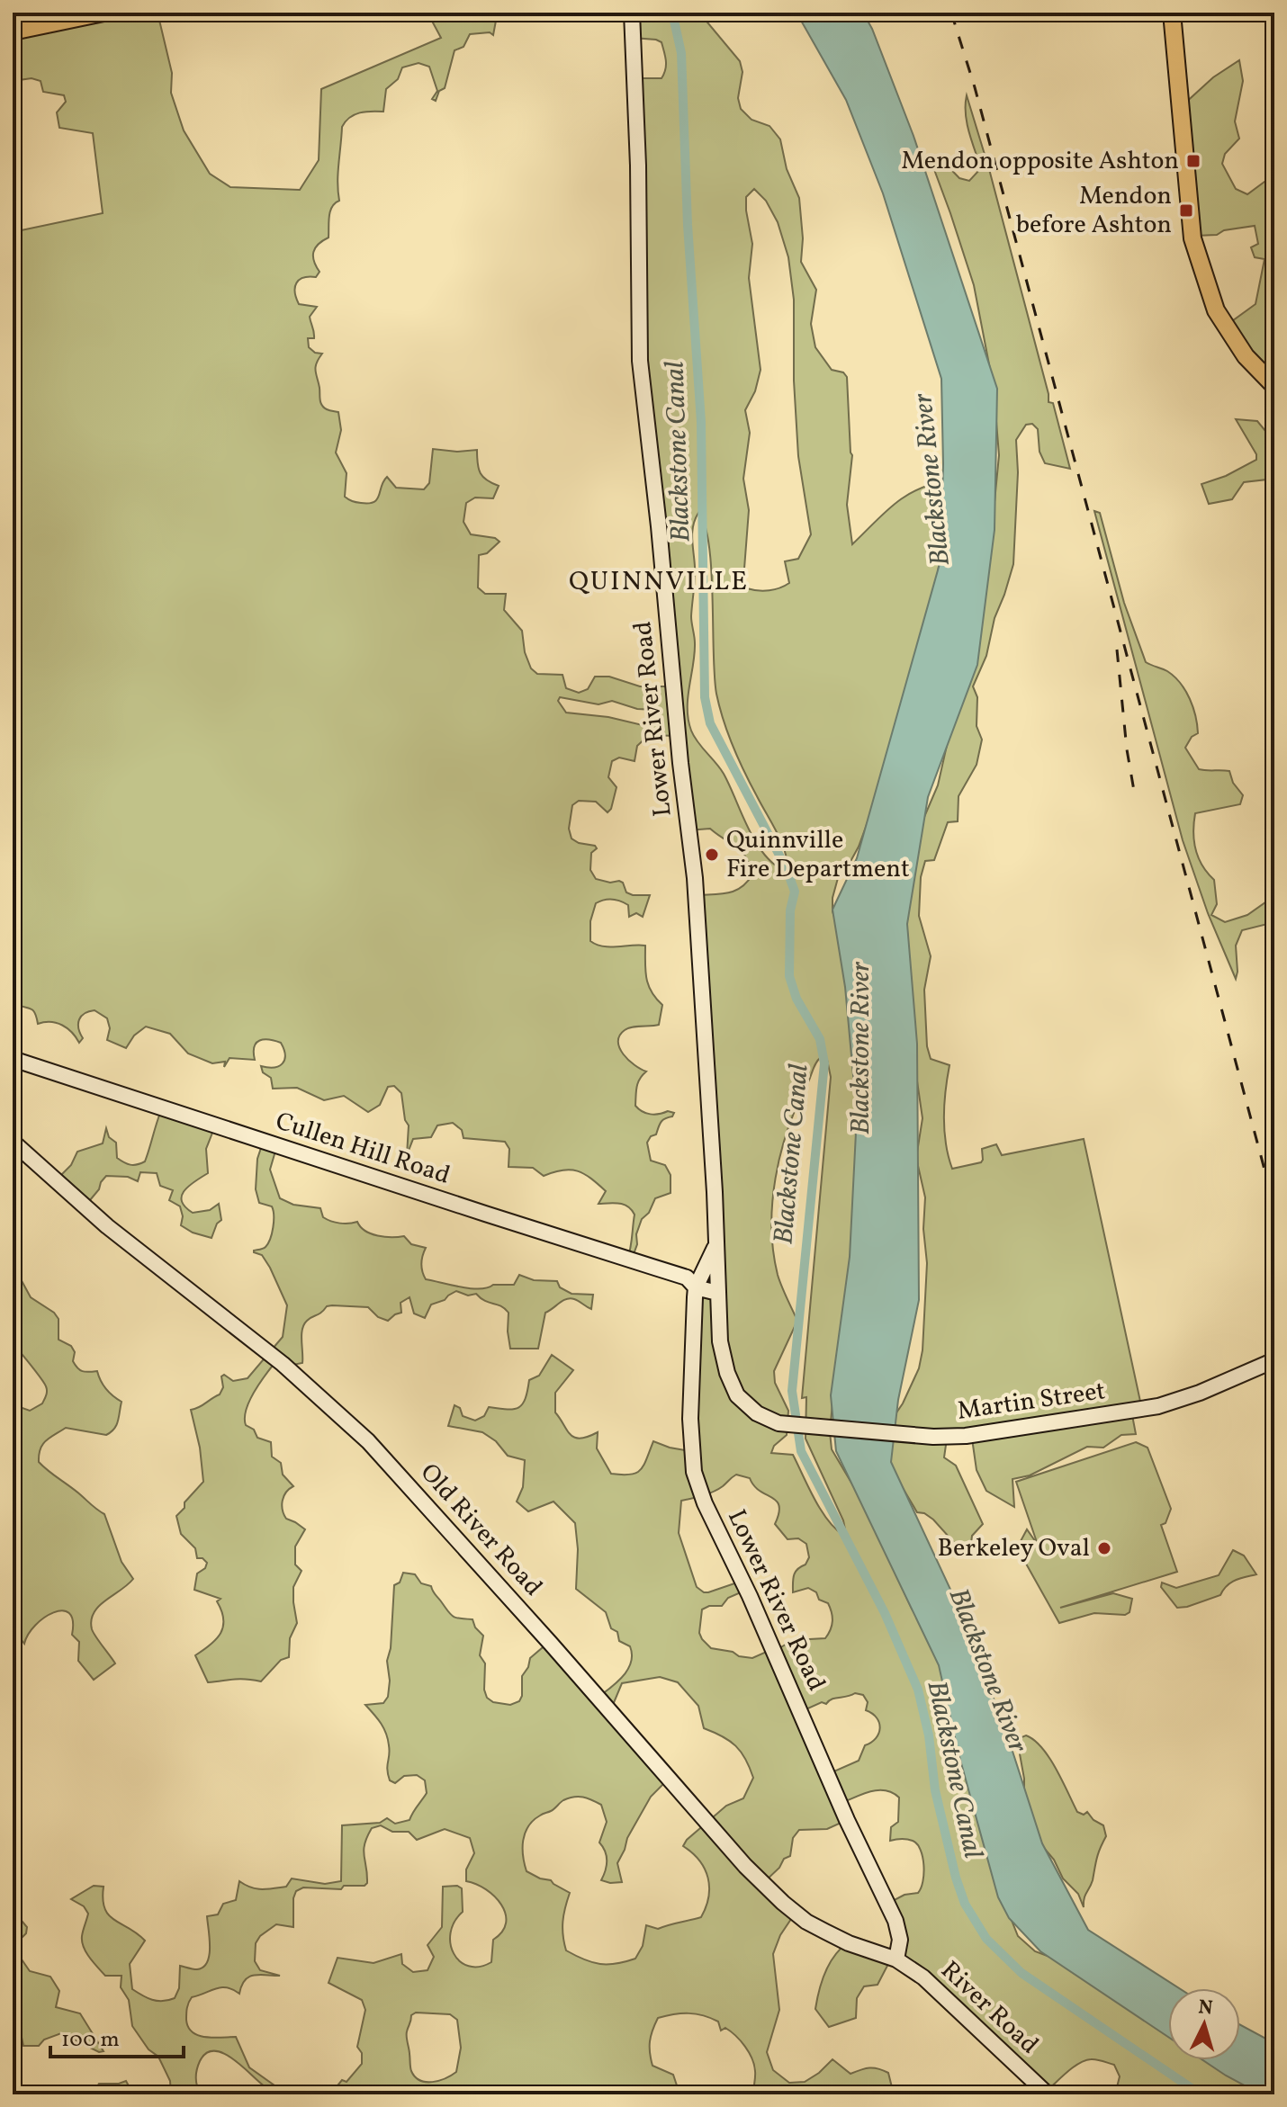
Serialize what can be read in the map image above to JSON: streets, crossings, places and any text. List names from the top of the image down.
{
  "streets": {
    "street": [
      "Lower River Road",
      "Cullen Hill Road",
      "Martin Street",
      "Old River Road",
      "River Road"
    ]
  },
  "crossings": [
    ["Lower River Road", "Cullen Hill Road"],
    ["Lower River Road", "Martin Street"],
    ["Lower River Road", "Old River Road"],
    ["Lower River Road", "River Road"],
    ["Old River Road", "River Road"]
  ],
  "districts": ["QUINNVILLE"],
  "water": ["Blackstone Canal", "Blackstone River"],
  "places": {
    "transit": ["Mendon opposite Ashton", "Mendon before Ashton"],
    "other": ["Quinnville Fire Department", "Berkeley Oval"]
  },
  "scale_bar": "100 m",
  "north": "top"
}
